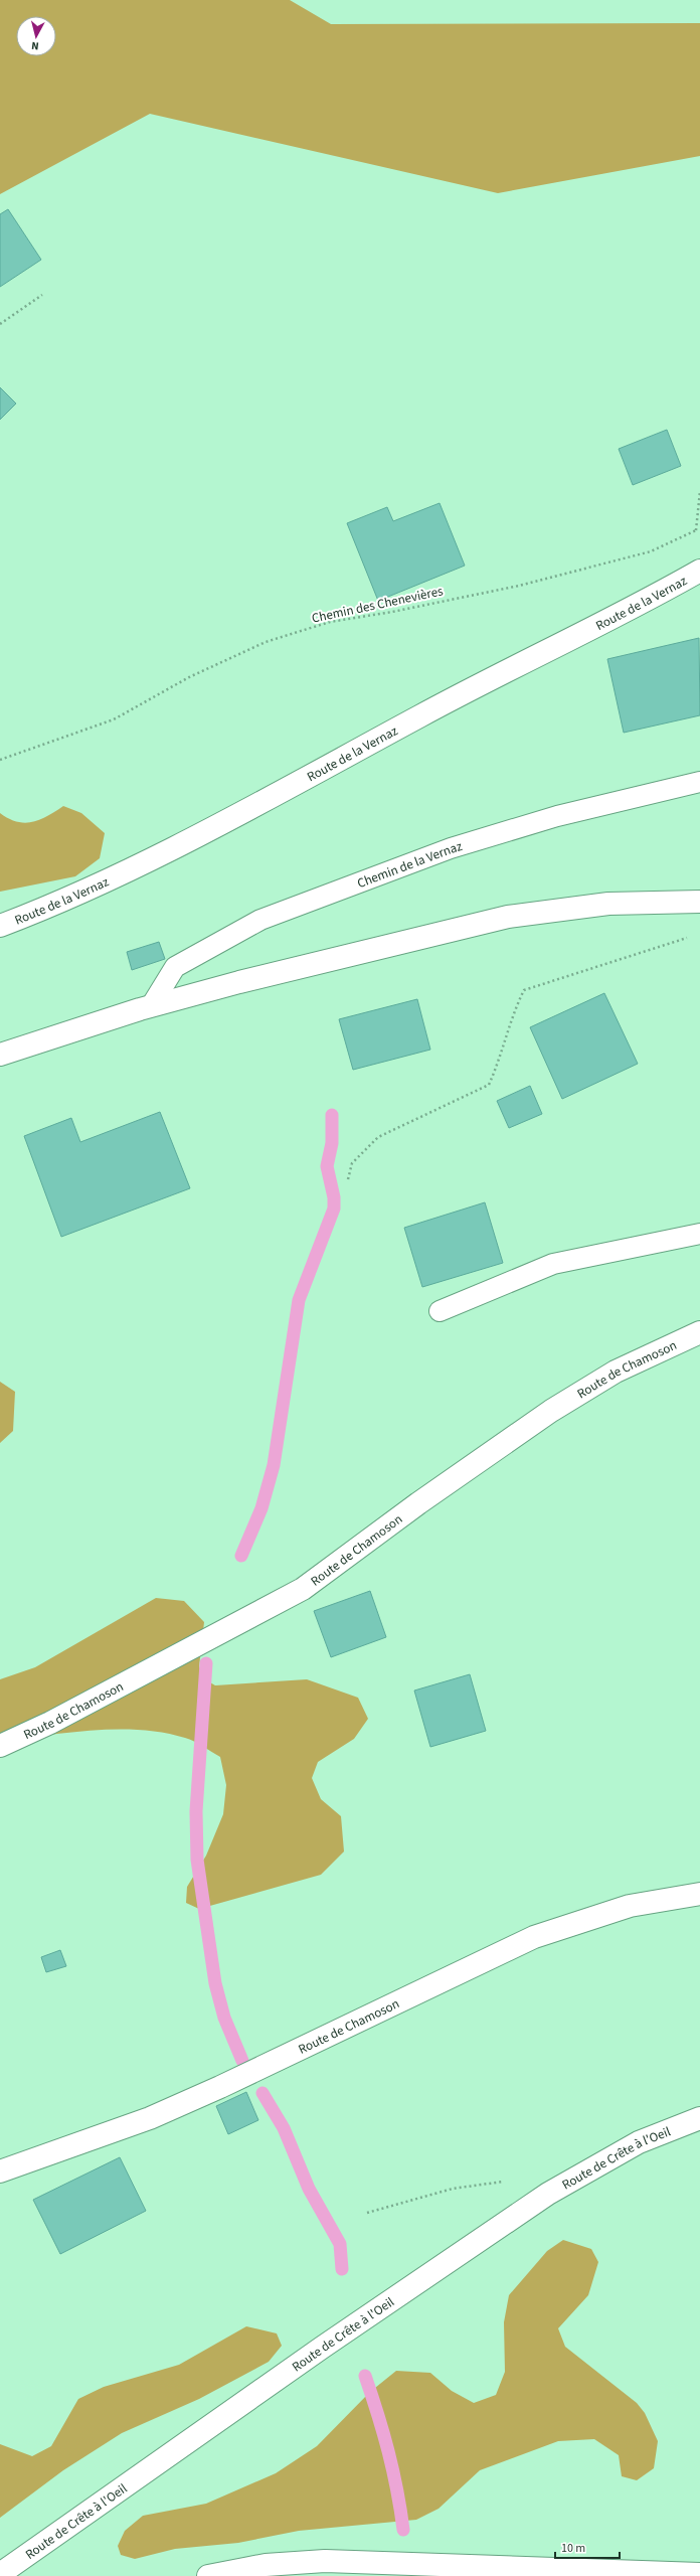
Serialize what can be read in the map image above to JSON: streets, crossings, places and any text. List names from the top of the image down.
{
  "streets": {
    "street": ["Route de la Vernaz", "Route de Chamoson", "Route de Crête à l'Oeil"],
    "lane": ["Chemin de la Vernaz"],
    "path": ["Chemin des Chenevières"]
  },
  "scale_bar": "10 m",
  "north": "bottom"
}
